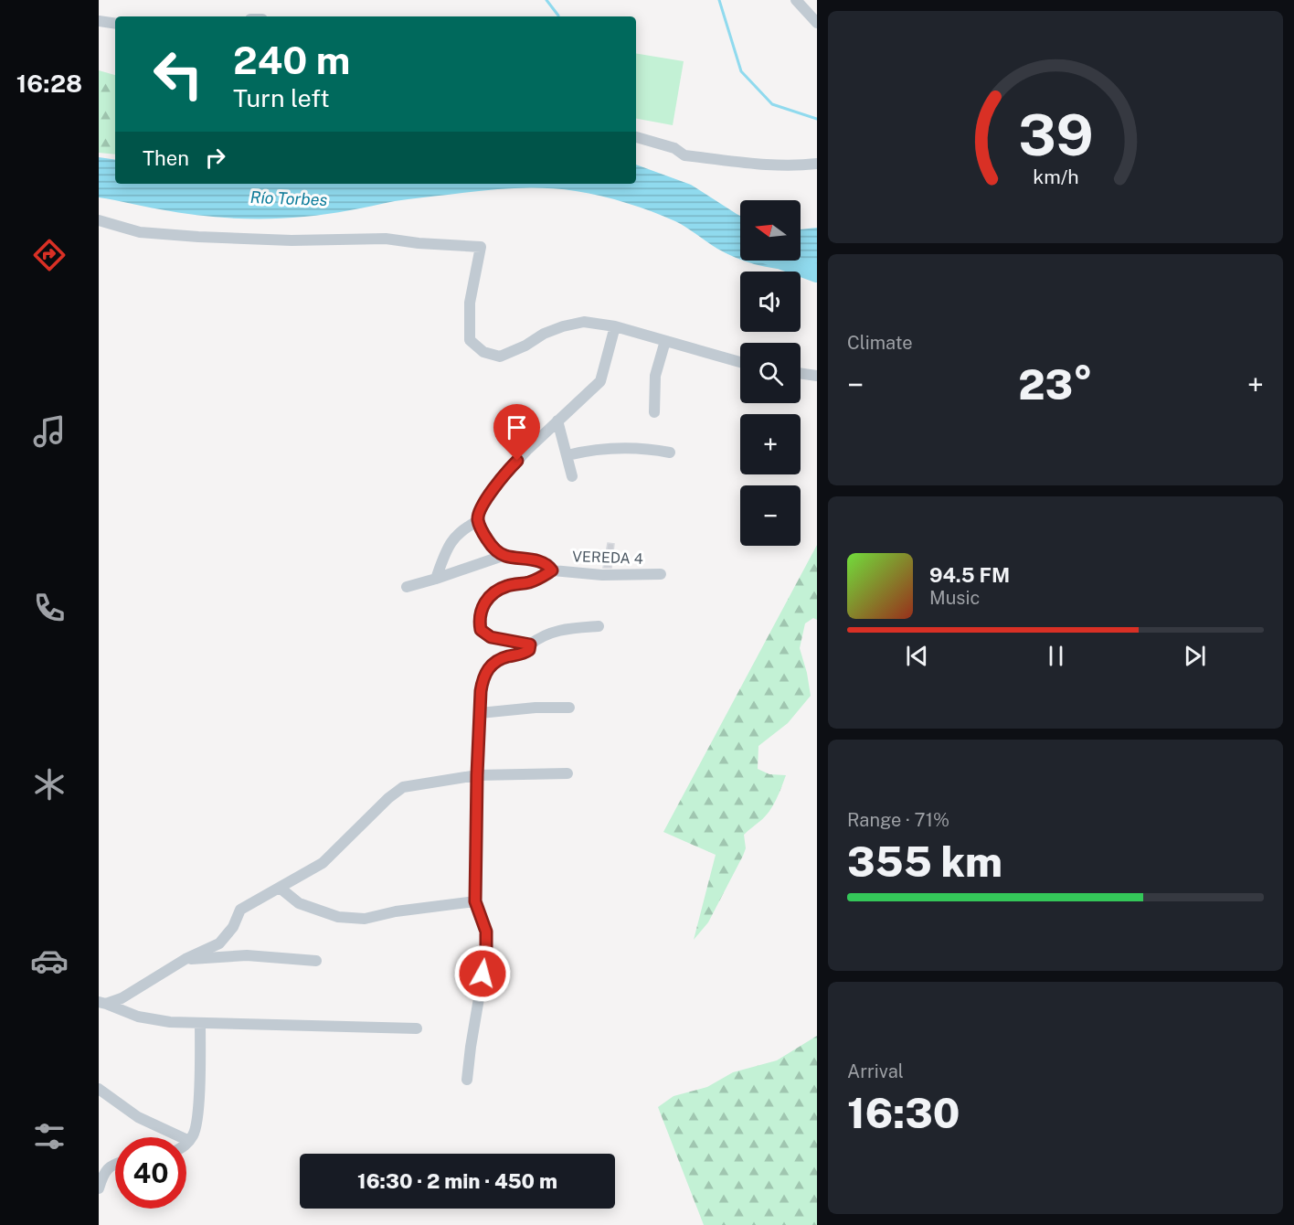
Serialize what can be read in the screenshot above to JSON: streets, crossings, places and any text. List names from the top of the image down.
{
  "streets": {
    "street": ["VEREDA 4"]
  },
  "water": ["Río Torbes"],
  "north": "left",
  "page": {
    "tabs": "16:28",
    "turn": ["240 m", "Turn left"],
    "then": "Then",
    "map_buttons": ["+", "−"],
    "tile": [
      "Climate",
      ["Range · 71%", "355 km"],
      ["Arrival", "16:30"]
    ],
    "heat": ["−", "23°", "+"],
    "song": ["94.5 FM", "Music"],
    "limit": "40",
    "trip": "16:30 · 2 min · 450 m",
    "gauge": ["39", "km/h"]
  }
}
